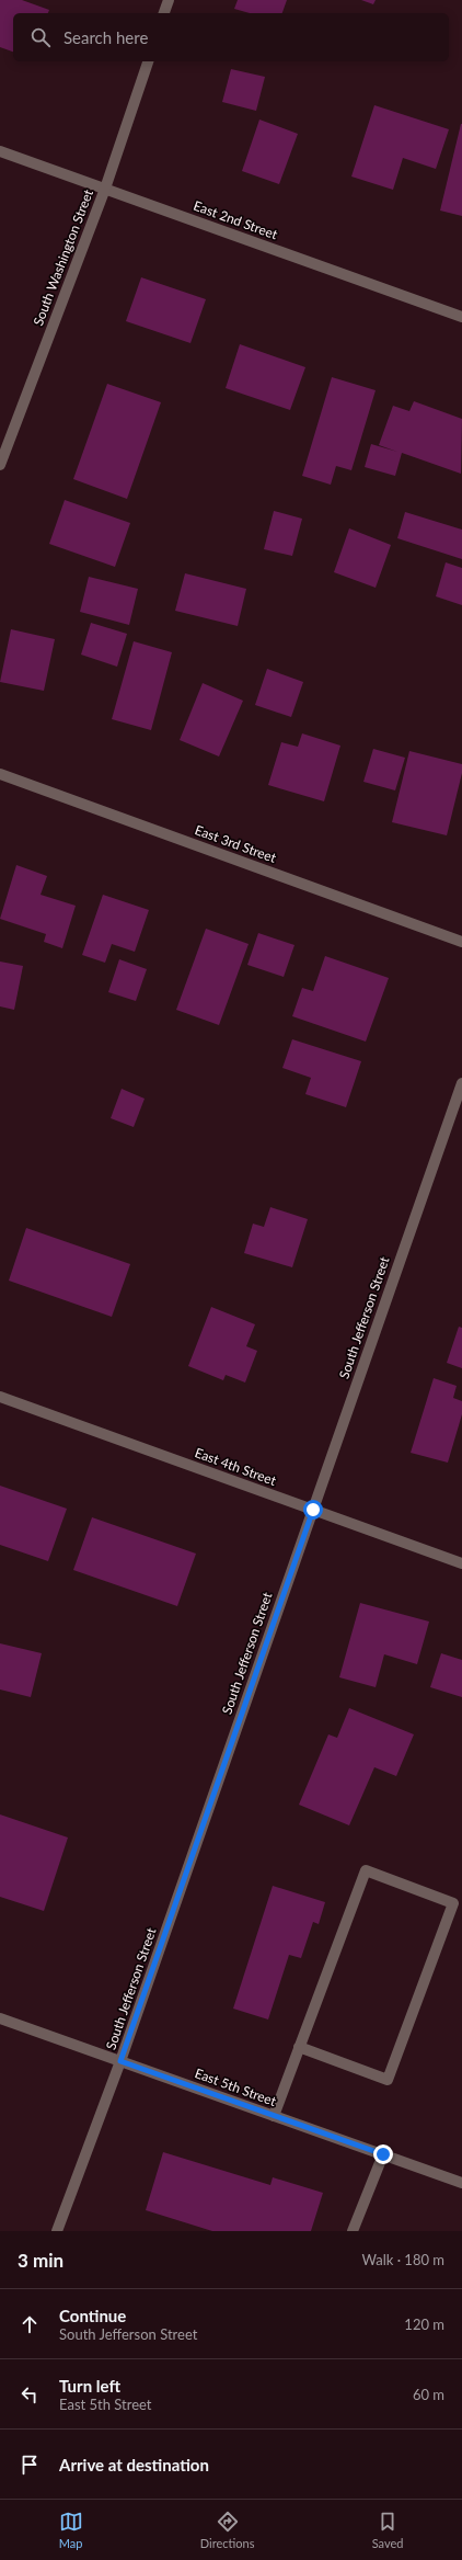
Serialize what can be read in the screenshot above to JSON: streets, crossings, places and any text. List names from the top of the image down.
{
  "streets": {
    "street": [
      "East 2nd Street",
      "South Washington Street",
      "East 3rd Street",
      "South Jefferson Street",
      "East 4th Street",
      "East 5th Street"
    ]
  },
  "crossings": [
    ["East 2nd Street", "South Washington Street"],
    ["South Jefferson Street", "East 4th Street"],
    ["South Jefferson Street", "East 5th Street"]
  ],
  "page": {
    "search": "Search here",
    "heading": ["3 min", "Walk · 180 m"],
    "list": [
      ["Continue", "South Jefferson Street", "120 m"],
      ["Turn left", "East 5th Street", "60 m"],
      "Arrive at destination"
    ],
    "nav": ["Map", "Directions", "Saved"]
  }
}
